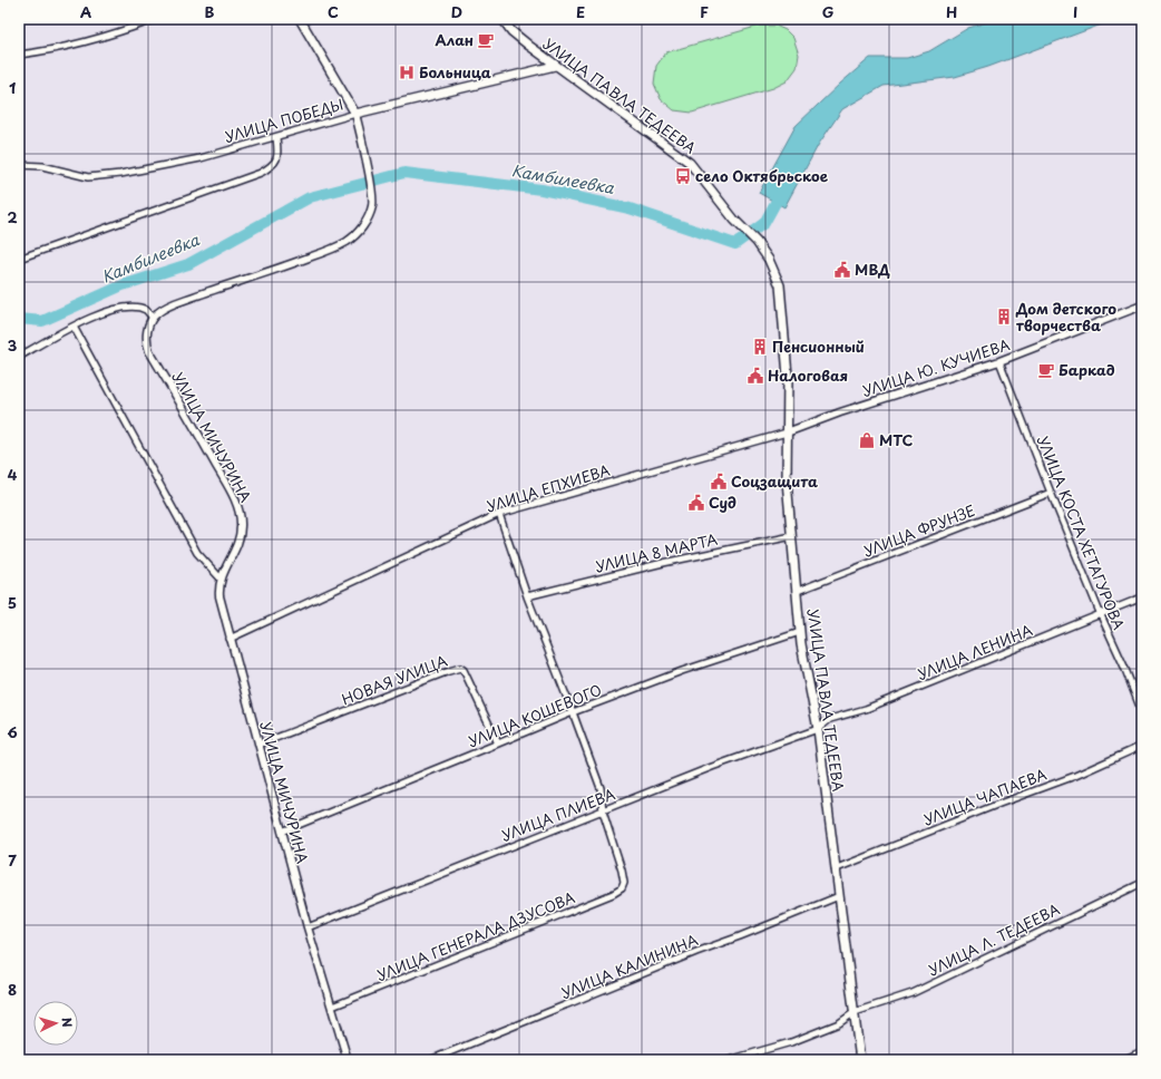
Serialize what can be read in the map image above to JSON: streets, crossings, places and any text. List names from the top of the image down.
{
  "streets": {
    "main road": ["УЛИЦА ПАВЛА ТЕДЕЕВА", "УЛИЦА ПОБЕДЫ"],
    "street": [
      "УЛИЦА Ю. КУЧИЕВА",
      "УЛИЦА МИЧУРИНА",
      "УЛИЦА ЕПХИЕВА",
      "УЛИЦА ФРУНЗЕ",
      "УЛИЦА КОСТА ХЕТАГУРОВА",
      "УЛИЦА 8 МАРТА",
      "УЛИЦА ЛЕНИНА",
      "НОВАЯ УЛИЦА",
      "УЛИЦА КОШЕВОГО",
      "УЛИЦА ЧАПАЕВА",
      "УЛИЦА ПЛИЕВА",
      "УЛИЦА ГЕНЕРАЛА ДЗУСОВА",
      "УЛИЦА Л. ТЕДЕЕВА",
      "УЛИЦА КАЛИНИНА"
    ]
  },
  "crossings": [
    ["УЛИЦА ПАВЛА ТЕДЕЕВА", "УЛИЦА ПОБЕДЫ"],
    ["УЛИЦА ПАВЛА ТЕДЕЕВА", "УЛИЦА Ю. КУЧИЕВА"],
    ["УЛИЦА ПАВЛА ТЕДЕЕВА", "УЛИЦА ЕПХИЕВА"],
    ["УЛИЦА ПАВЛА ТЕДЕЕВА", "УЛИЦА ФРУНЗЕ"],
    ["УЛИЦА ПАВЛА ТЕДЕЕВА", "УЛИЦА 8 МАРТА"],
    ["УЛИЦА ПАВЛА ТЕДЕЕВА", "УЛИЦА ЛЕНИНА"],
    ["УЛИЦА ПАВЛА ТЕДЕЕВА", "УЛИЦА КОШЕВОГО"],
    ["УЛИЦА ПАВЛА ТЕДЕЕВА", "УЛИЦА ЧАПАЕВА"],
    ["УЛИЦА ПАВЛА ТЕДЕЕВА", "УЛИЦА ПЛИЕВА"],
    ["УЛИЦА ПАВЛА ТЕДЕЕВА", "УЛИЦА Л. ТЕДЕЕВА"],
    ["УЛИЦА ПАВЛА ТЕДЕЕВА", "УЛИЦА КАЛИНИНА"],
    ["УЛИЦА Ю. КУЧИЕВА", "УЛИЦА ЕПХИЕВА"],
    ["УЛИЦА Ю. КУЧИЕВА", "УЛИЦА КОСТА ХЕТАГУРОВА"],
    ["УЛИЦА МИЧУРИНА", "УЛИЦА ЕПХИЕВА"],
    ["УЛИЦА МИЧУРИНА", "НОВАЯ УЛИЦА"],
    ["УЛИЦА МИЧУРИНА", "УЛИЦА КОШЕВОГО"],
    ["УЛИЦА МИЧУРИНА", "УЛИЦА ПЛИЕВА"],
    ["УЛИЦА МИЧУРИНА", "УЛИЦА ГЕНЕРАЛА ДЗУСОВА"],
    ["УЛИЦА ФРУНЗЕ", "УЛИЦА КОСТА ХЕТАГУРОВА"],
    ["УЛИЦА КОСТА ХЕТАГУРОВА", "УЛИЦА ЛЕНИНА"],
    ["УЛИЦА ЛЕНИНА", "УЛИЦА ПЛИЕВА"],
    ["НОВАЯ УЛИЦА", "УЛИЦА КОШЕВОГО"],
    ["УЛИЦА ПЛИЕВА", "УЛИЦА ГЕНЕРАЛА ДЗУСОВА"]
  ],
  "water": ["Камбилеевка"],
  "places": {
    "cafe": ["Алан", "Баркад"],
    "hospital": ["Больница"],
    "bus stop": ["село Октябрьское"],
    "public building": [
      "МВД",
      "Налоговая",
      "Соцзащита",
      "Суд"
    ],
    "building": ["Дом детского творчества", "Пенсионный"],
    "shop": ["МТС"]
  },
  "north": "right",
  "grid": {
    "columns": [
      "A",
      "B",
      "C",
      "D",
      "E",
      "F",
      "G",
      "H",
      "I"
    ],
    "rows": [
      "1",
      "2",
      "3",
      "4",
      "5",
      "6",
      "7",
      "8"
    ]
  }
}
